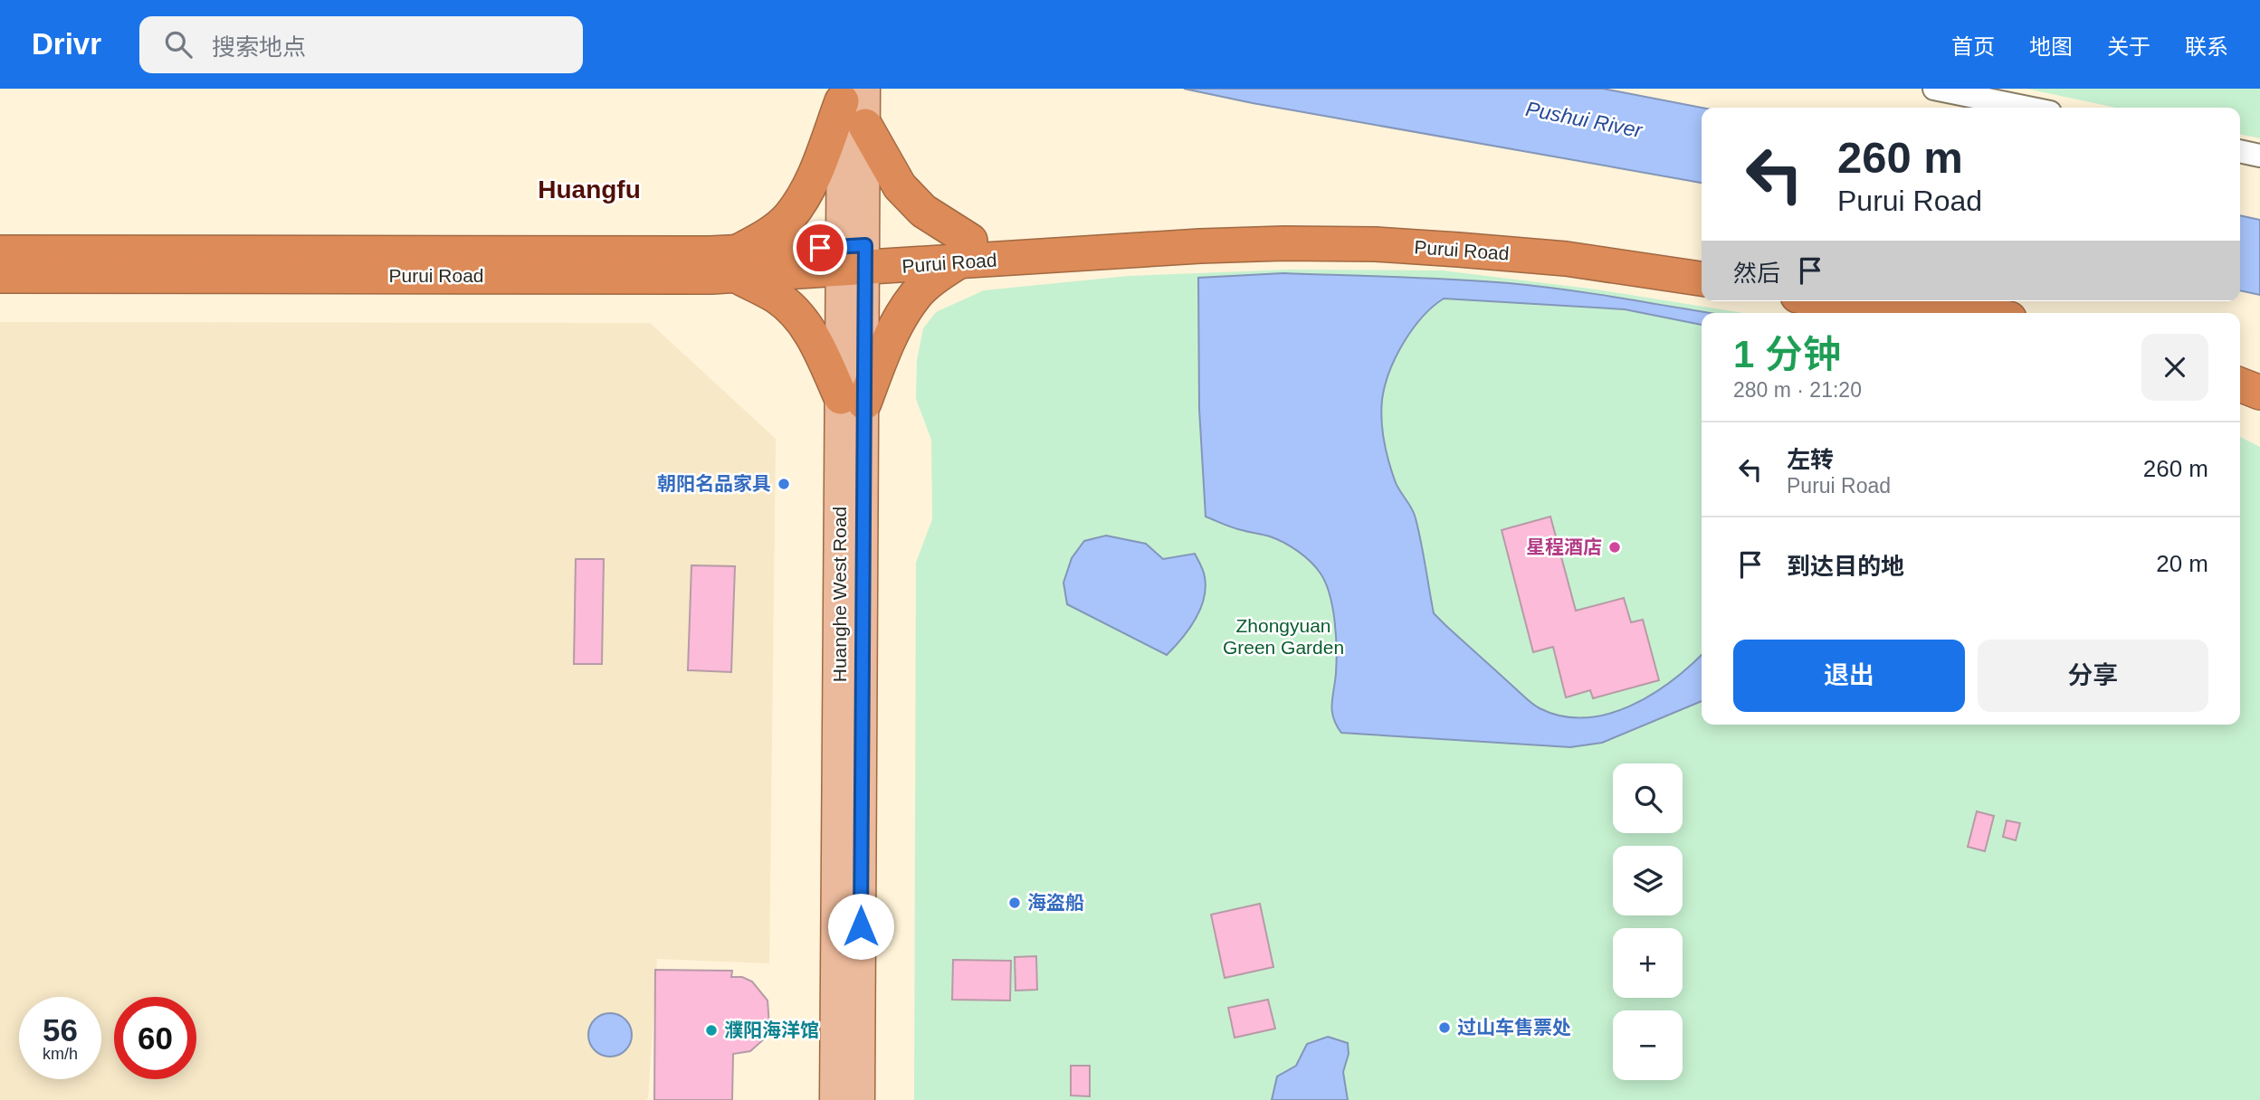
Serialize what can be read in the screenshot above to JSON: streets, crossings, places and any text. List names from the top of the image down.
{
  "streets": {
    "highway": ["Purui Road"],
    "main road": ["Huanghe West Road"]
  },
  "crossings": [
    ["Purui Road", "Huanghe West Road"]
  ],
  "districts": ["Huangfu"],
  "water": ["Pushui River"],
  "parks": ["Zhongyuan Green Garden"],
  "places": [
    "朝阳名品家具",
    "星程酒店",
    "海盗船",
    "过山车售票处",
    "濮阳海洋馆"
  ],
  "page": {
    "header": "Drivr",
    "search": "搜索地点",
    "nav": [
      "首页",
      "地图",
      "关于",
      "联系"
    ],
    "turn": ["260 m", "Purui Road"],
    "then": "然后",
    "heading": ["1 分钟", "280 m · 21:20"],
    "list": [
      {
        "name": "左转",
        "note": "Purui Road",
        "value": "260 m"
      },
      {
        "name": "到达目的地",
        "value": "20 m"
      }
    ],
    "buttons": ["退出", "分享"],
    "map_buttons": ["+", "−"],
    "speed": "56 km/h",
    "limit": "60"
  }
}
